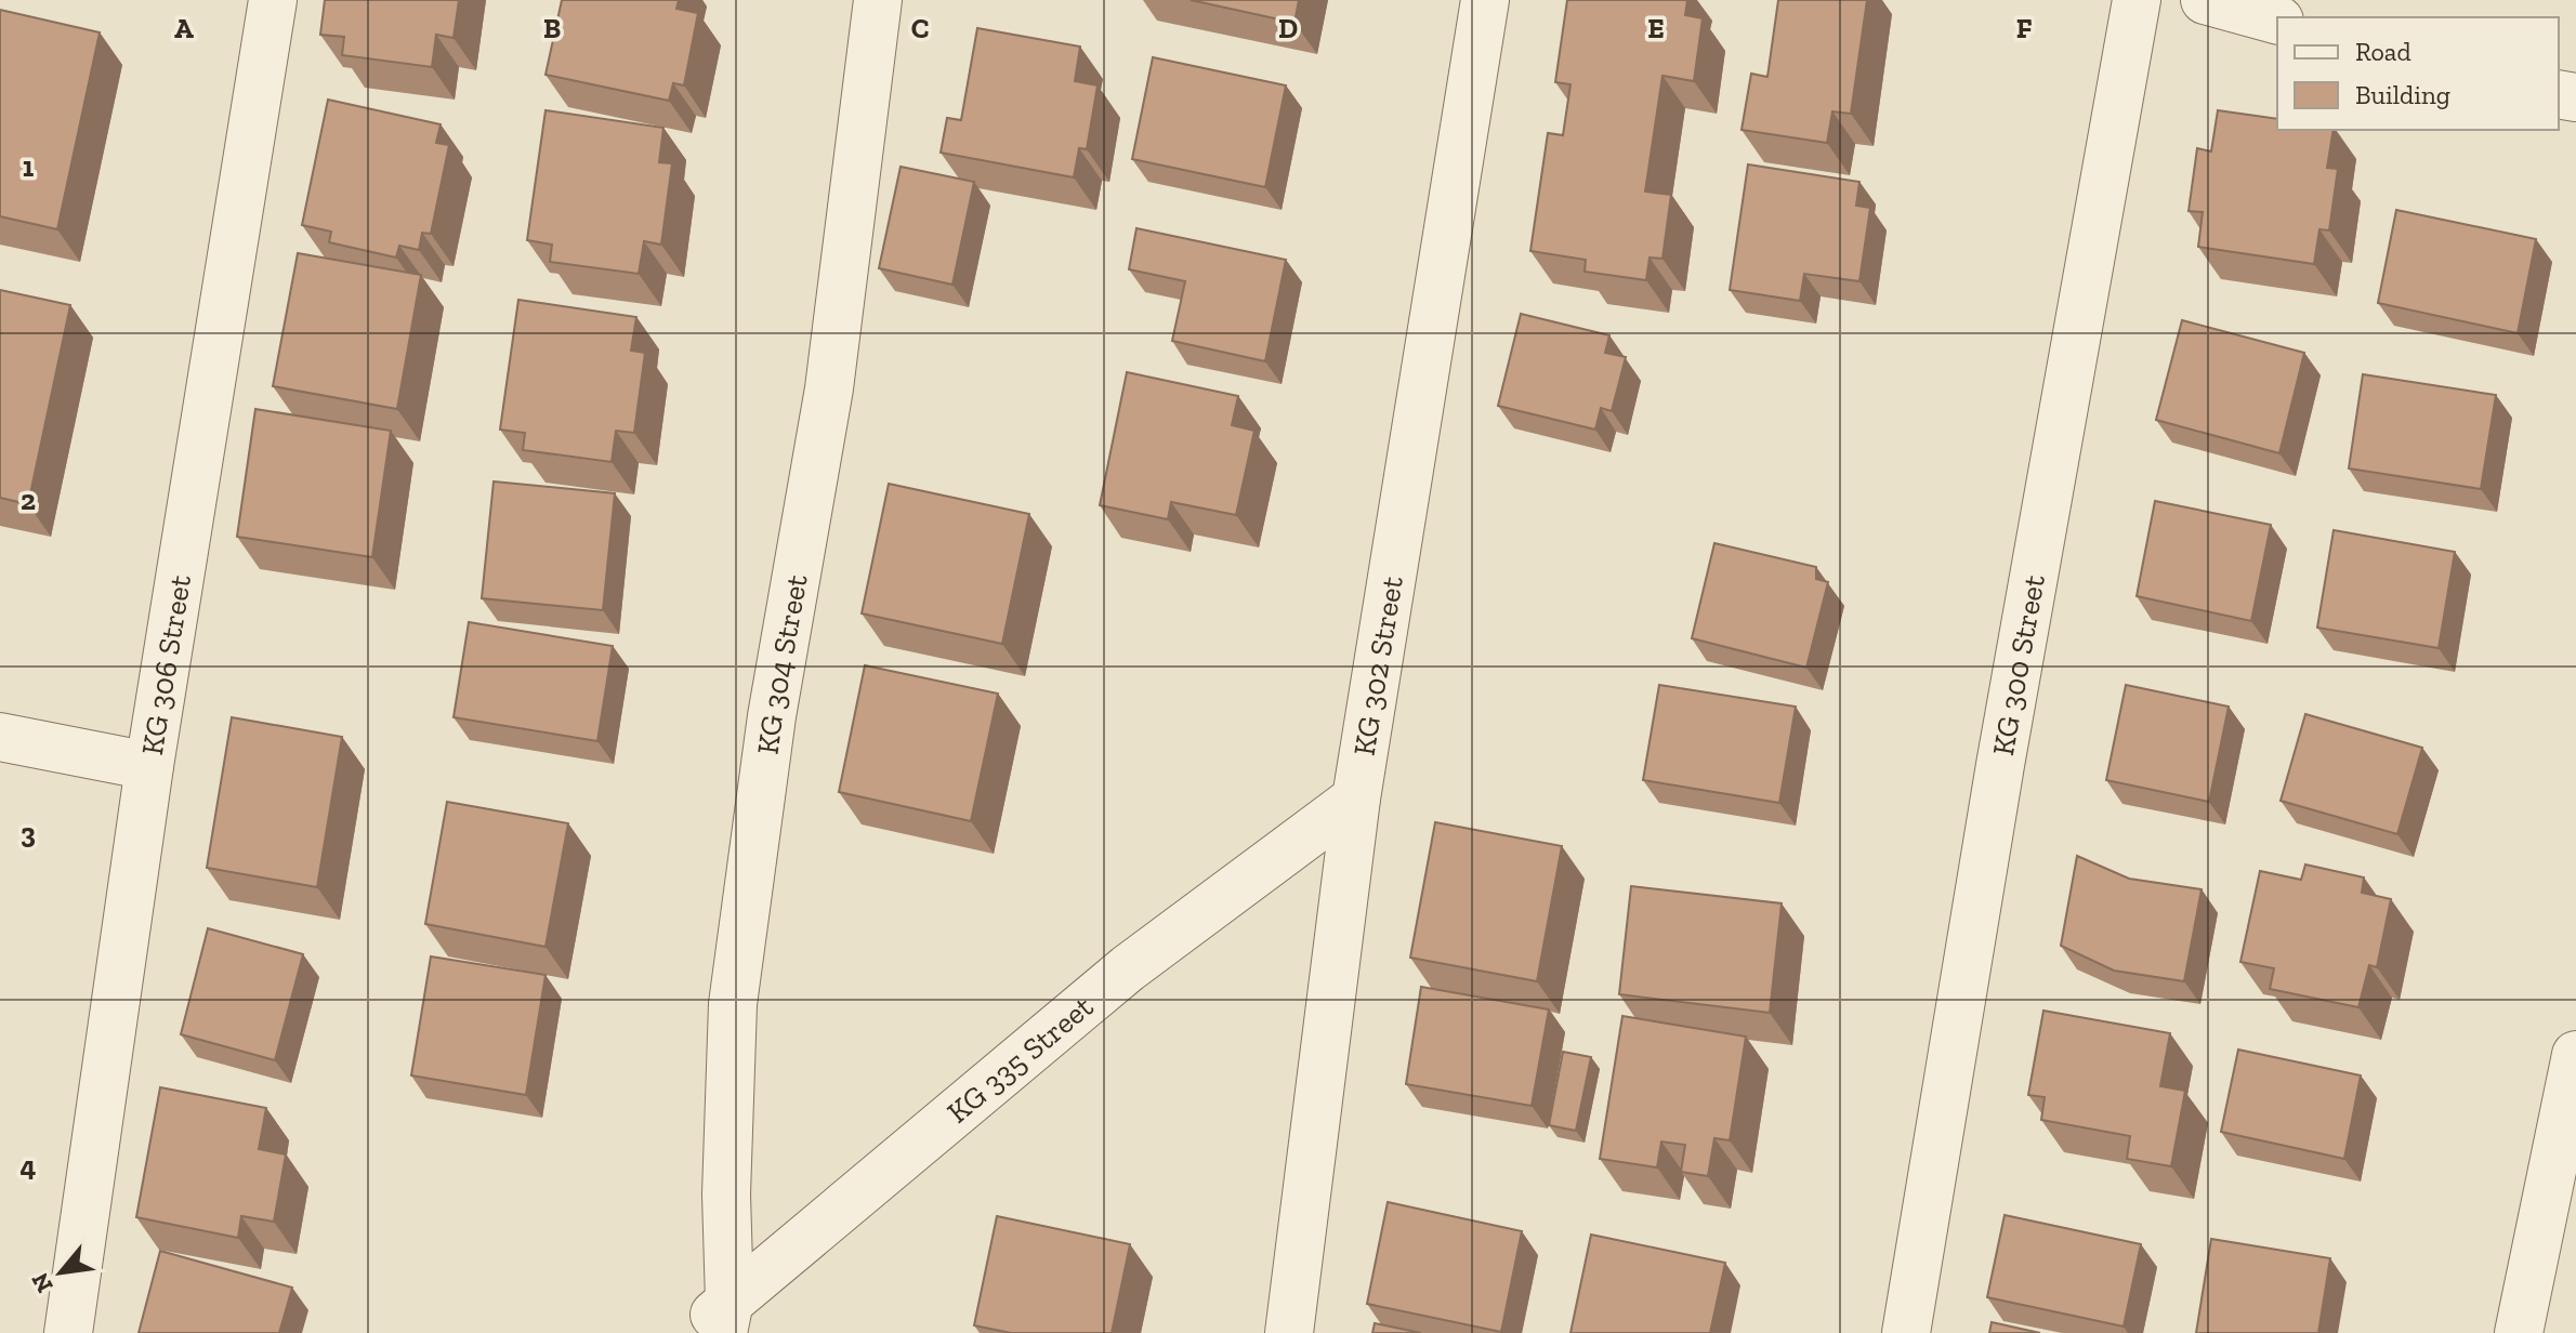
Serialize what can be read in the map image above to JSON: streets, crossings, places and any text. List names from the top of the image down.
{
  "streets": {
    "street": [
      "KG 306 Street",
      "KG 304 Street",
      "KG 302 Street",
      "KG 300 Street",
      "KG 335 Street"
    ]
  },
  "crossings": [
    ["KG 304 Street", "KG 335 Street"],
    ["KG 302 Street", "KG 335 Street"]
  ],
  "legend": ["Road", "Building"],
  "north": "bottom left",
  "grid": {
    "columns": [
      "A",
      "B",
      "C",
      "D",
      "E",
      "F"
    ],
    "rows": [
      "1",
      "2",
      "3",
      "4"
    ]
  }
}
